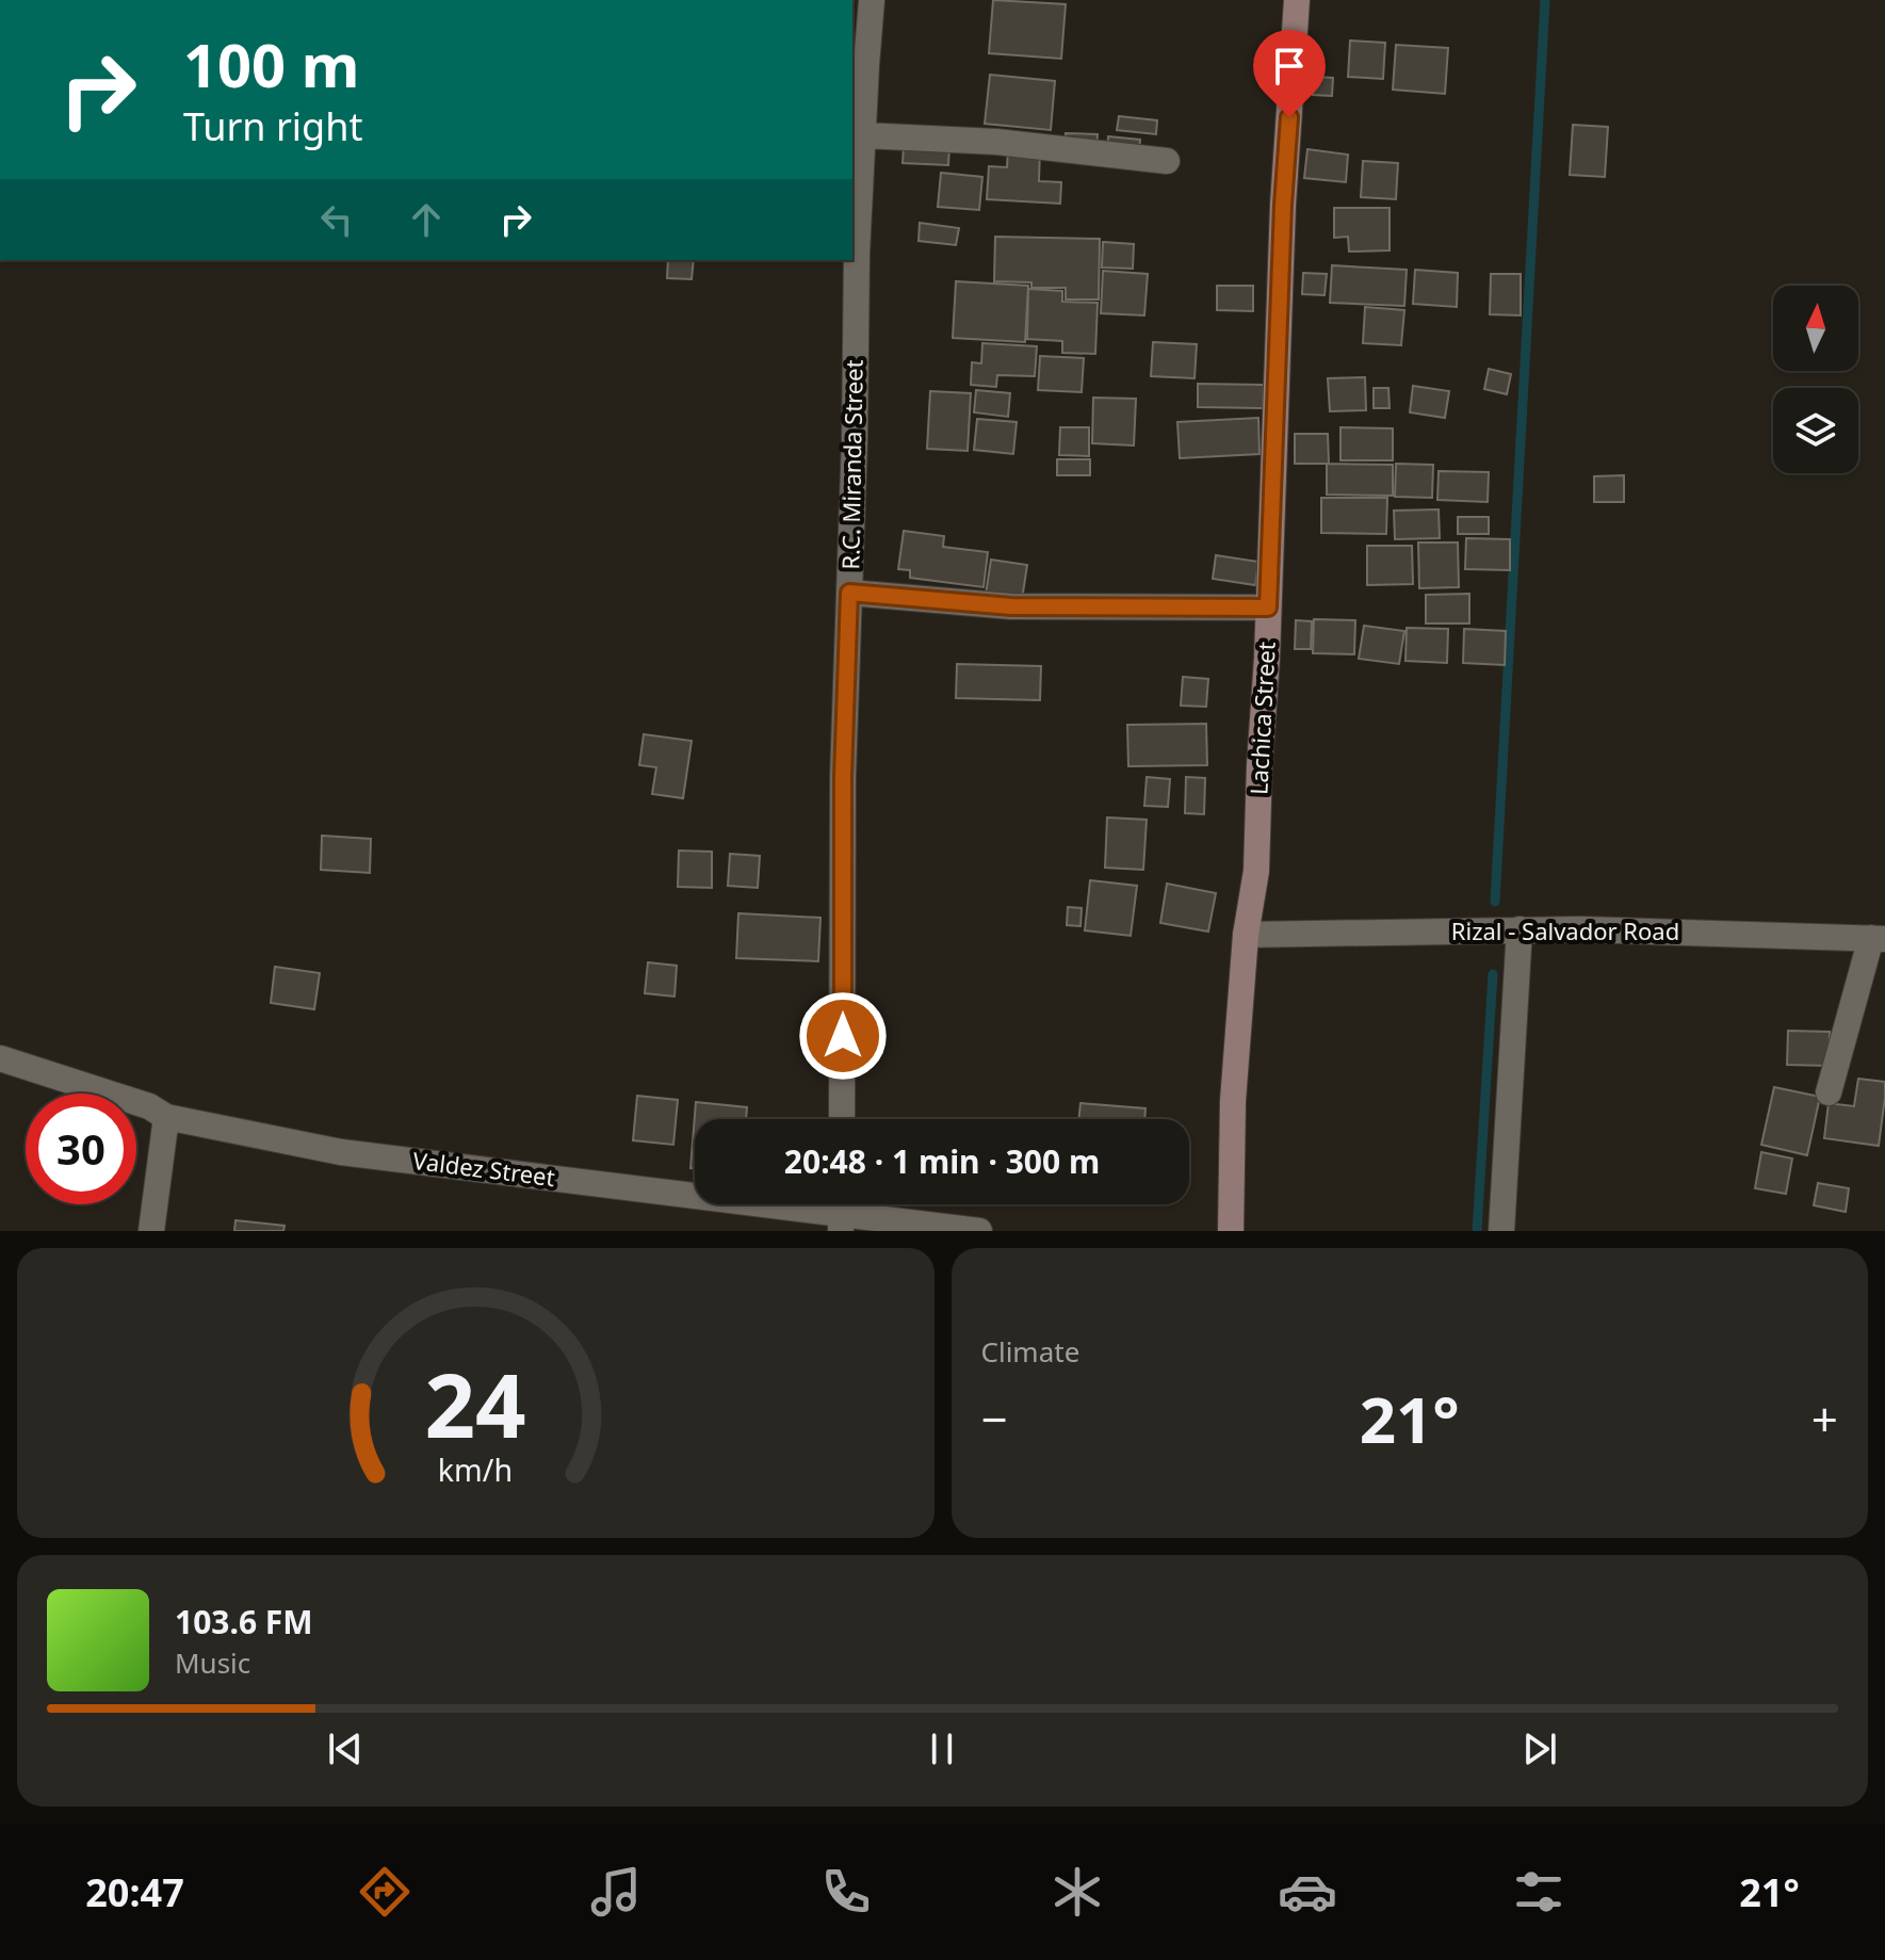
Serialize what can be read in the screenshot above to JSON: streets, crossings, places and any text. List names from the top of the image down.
{
  "streets": {
    "street": [
      "R.C. Miranda Street",
      "Lachica Street",
      "Rizal - Salvador Road",
      "Valdez Street"
    ]
  },
  "crossings": [
    ["Lachica Street", "Rizal - Salvador Road"]
  ],
  "north": "top",
  "page": {
    "turn": ["100 m", "Turn right"],
    "limit": "30",
    "trip": "20:48 · 1 min · 300 m",
    "tile": "Climate",
    "heat": ["−", "21°", "+"],
    "song": ["103.6 FM", "Music"],
    "tabs": ["20:47", "21°"],
    "gauge": ["24", "km/h"]
  }
}
